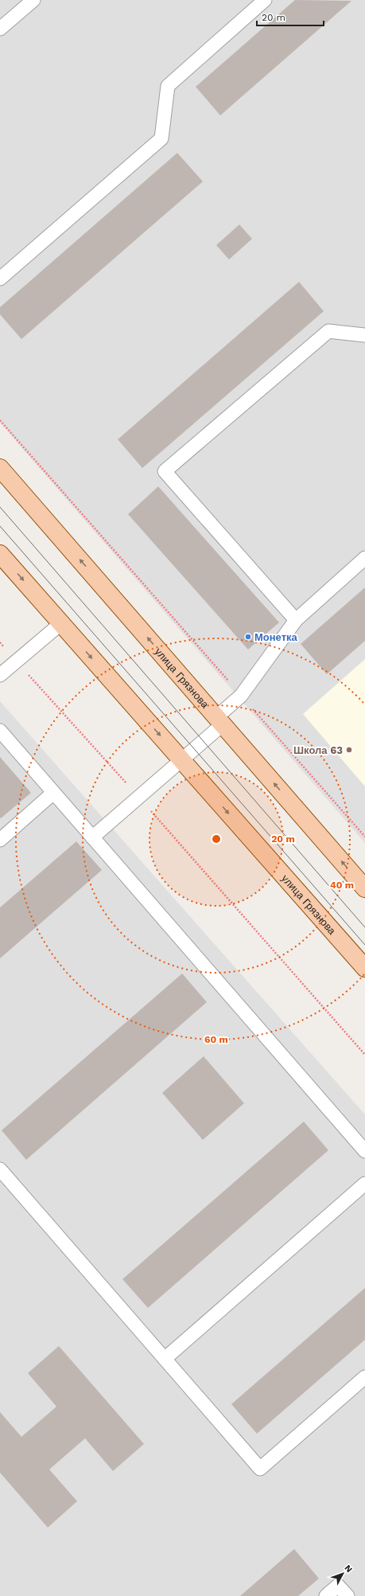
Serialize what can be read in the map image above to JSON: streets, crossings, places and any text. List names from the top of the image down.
{
  "streets": {
    "main road": ["улица Грязнова"]
  },
  "places": ["Монетка", "Школа 63"],
  "scale_bar": "20 m",
  "north": "top right",
  "rings": ["20 m", "40 m", "60 m"]
}
